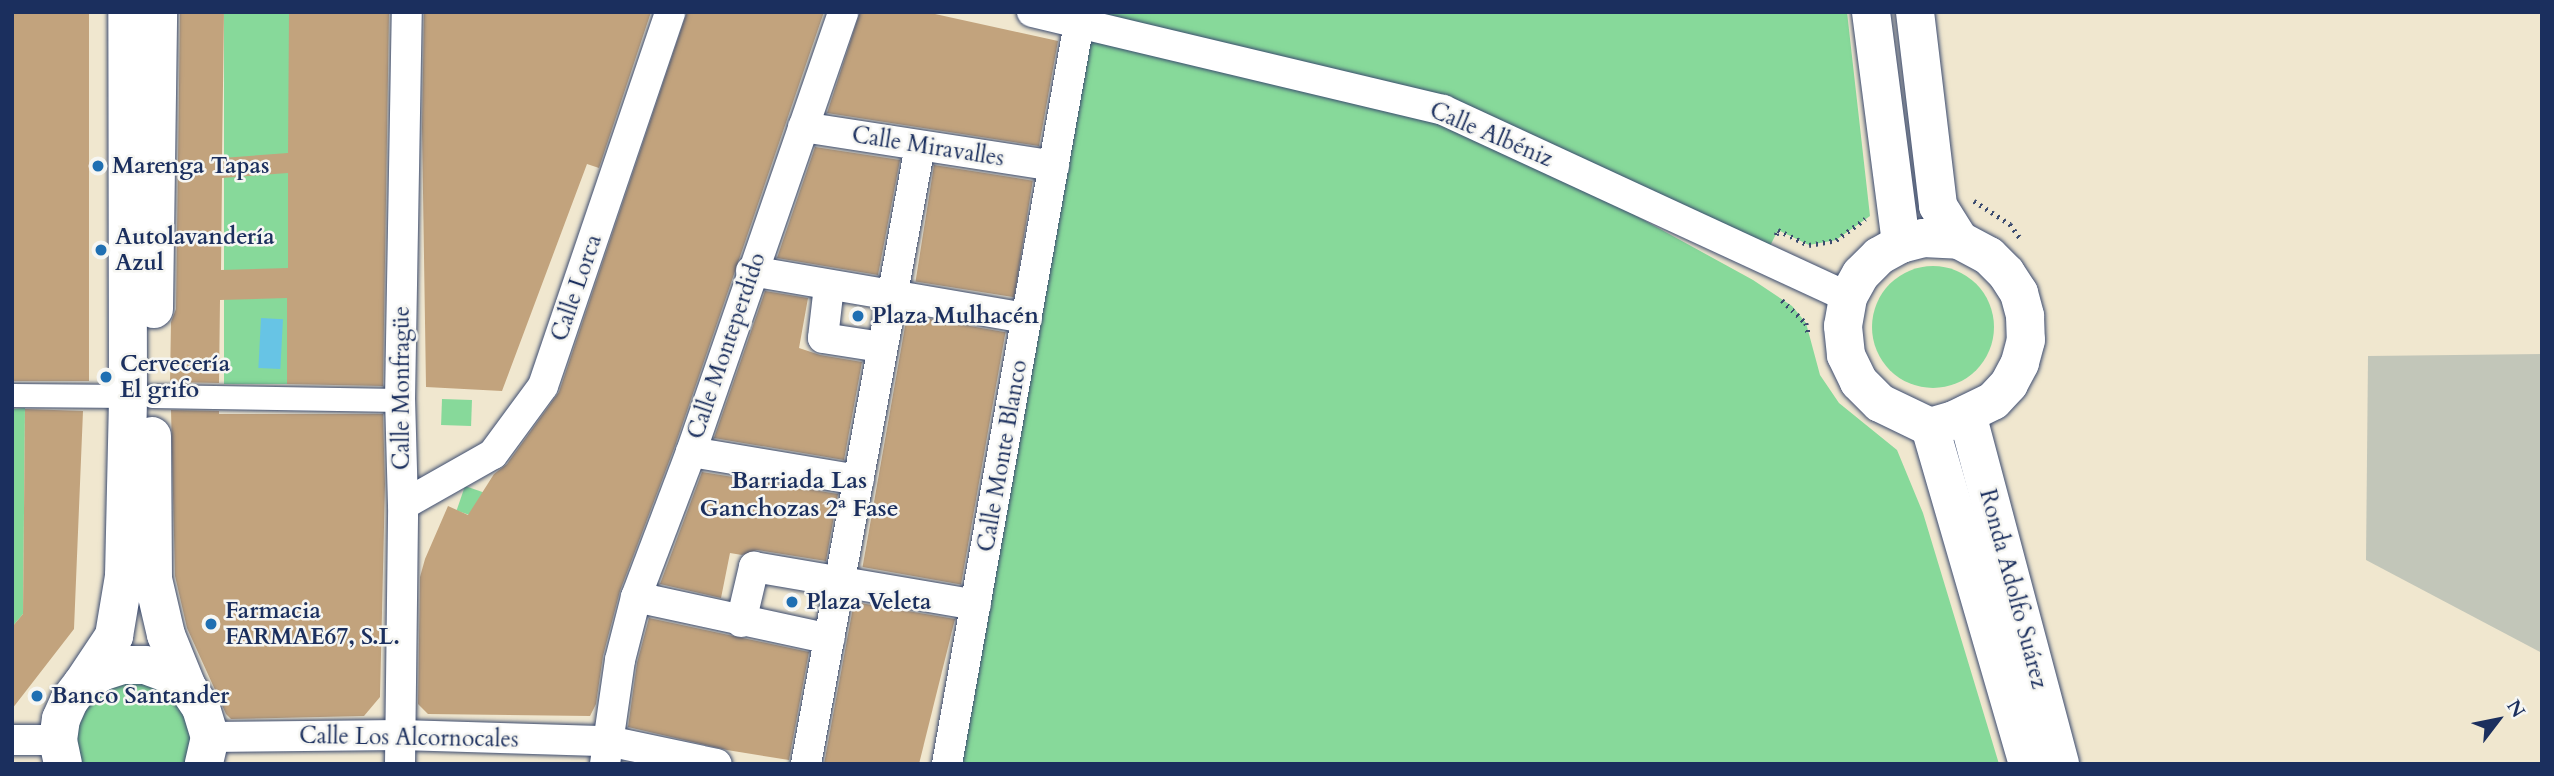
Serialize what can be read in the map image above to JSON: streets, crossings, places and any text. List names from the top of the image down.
{
  "streets": {
    "main road": ["Ronda Adolfo Suárez"],
    "street": [
      "Calle Albéniz",
      "Calle Miravalles",
      "Calle Lorca",
      "Calle Monteperdido",
      "Calle Monfragüe",
      "Calle Monte Blanco",
      "Calle Los Alcornocales"
    ]
  },
  "crossings": [
    ["Calle Albéniz", "Calle Monte Blanco"],
    ["Calle Albéniz", "Ronda Adolfo Suárez"],
    ["Calle Miravalles", "Calle Monteperdido"],
    ["Calle Miravalles", "Calle Monte Blanco"],
    ["Calle Lorca", "Calle Monfragüe"],
    ["Calle Monteperdido", "Calle Los Alcornocales"],
    ["Calle Monfragüe", "Calle Los Alcornocales"]
  ],
  "districts": ["Barriada Las Ganchozas 2ª Fase"],
  "places": [
    "Marenga Tapas",
    "Autolavandería Azul",
    "Plaza Mulhacén",
    "Cervecería El grifo",
    "Plaza Veleta",
    "Farmacia FARMAE67, S.L.",
    "Banco Santander"
  ],
  "north": "top right"
}
